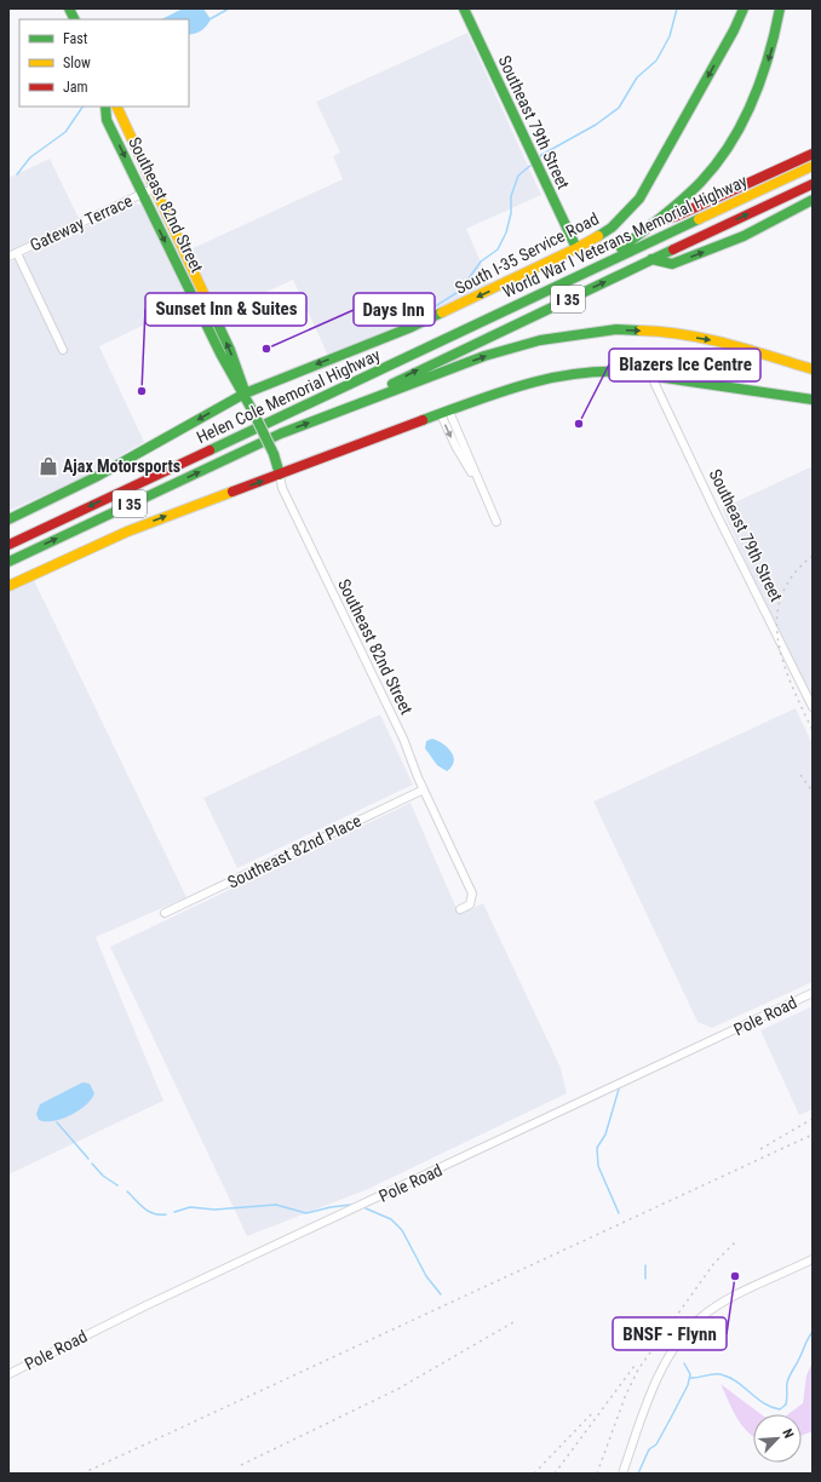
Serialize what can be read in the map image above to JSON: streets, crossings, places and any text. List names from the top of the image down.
{
  "streets": {
    "main road": [
      "Southeast 79th Street",
      "Southeast 82nd Street",
      "World War I Veterans Memorial Highway",
      "South I-35 Service Road",
      "I 35",
      "Helen Cole Memorial Highway"
    ],
    "street": ["Gateway Terrace", "Southeast 82nd Place", "Pole Road"]
  },
  "crossings": [
    ["Southeast 79th Street", "South I-35 Service Road"],
    ["Southeast 82nd Street", "Gateway Terrace"],
    ["Southeast 82nd Street", "South I-35 Service Road"],
    ["Southeast 82nd Street", "Southeast 82nd Place"],
    ["World War I Veterans Memorial Highway", "Helen Cole Memorial Highway"]
  ],
  "places": {
    "other": [
      "Days Inn",
      "Sunset Inn & Suites",
      "Blazers Ice Centre",
      "BNSF - Flynn"
    ],
    "shop": ["Ajax Motorsports"]
  },
  "legend": ["Fast", "Slow", "Jam"],
  "north": "top right"
}
